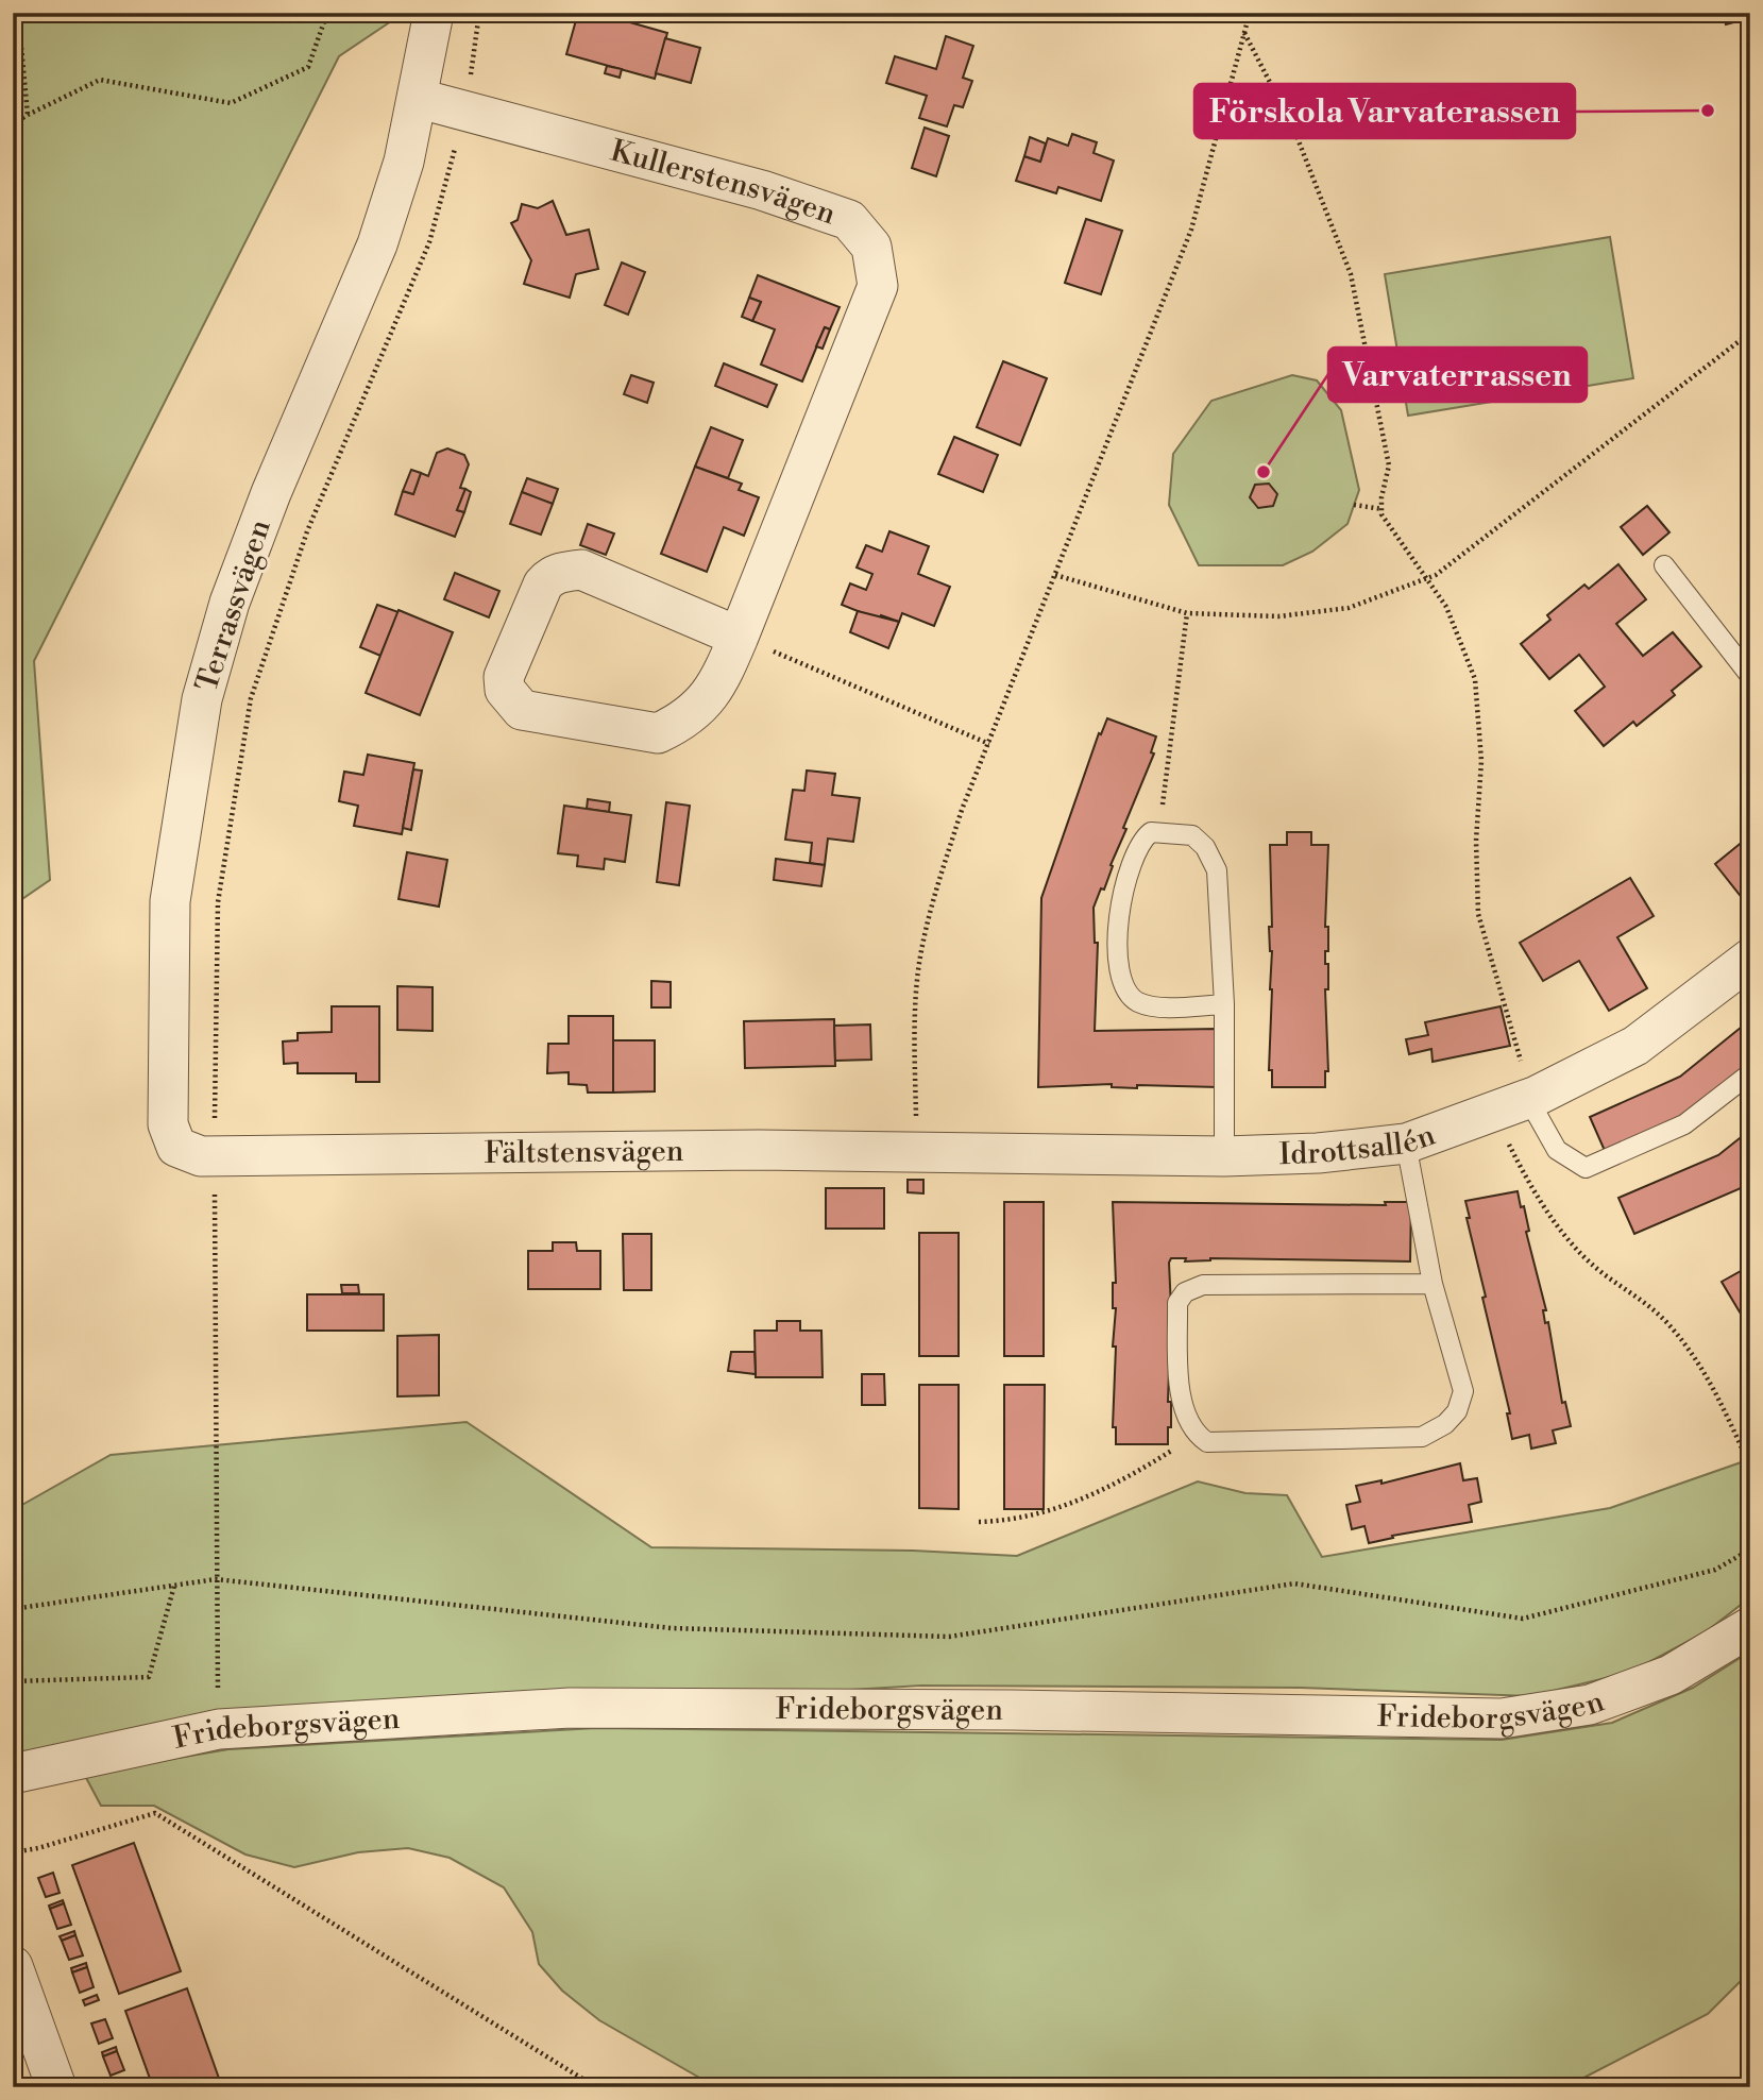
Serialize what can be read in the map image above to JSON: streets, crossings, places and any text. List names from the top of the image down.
{
  "streets": {
    "street": [
      "Kullerstensvägen",
      "Terrassvägen",
      "Idrottsallén",
      "Fältstensvägen",
      "Frideborgsvägen"
    ]
  },
  "crossings": [
    ["Kullerstensvägen", "Terrassvägen"],
    ["Terrassvägen", "Fältstensvägen"],
    ["Idrottsallén", "Fältstensvägen"]
  ],
  "places": ["Förskola Varvaterassen", "Varvaterrassen"]
}
